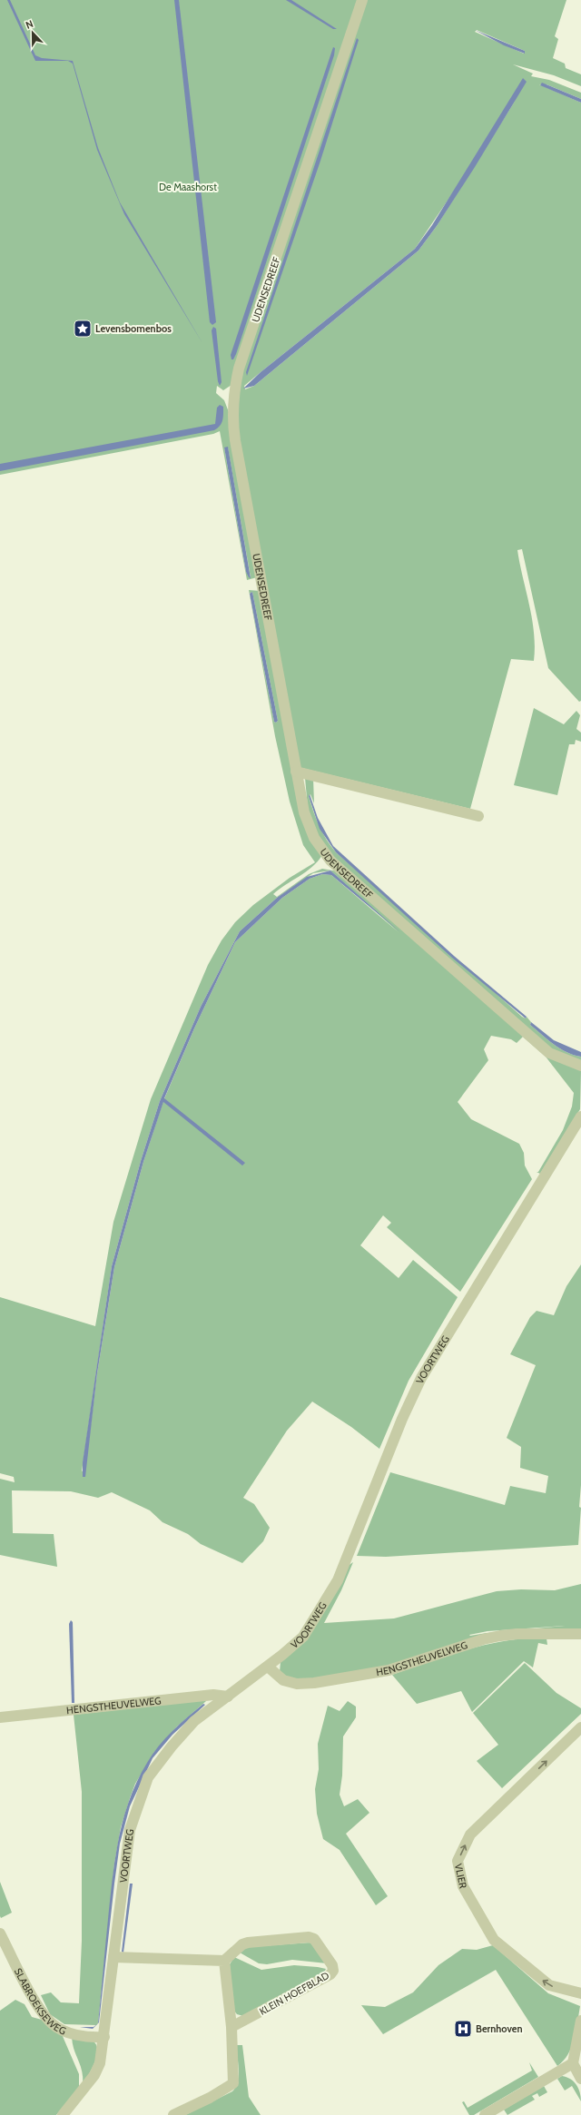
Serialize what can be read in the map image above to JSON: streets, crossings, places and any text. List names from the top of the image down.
{
  "streets": {
    "street": [
      "UDENSEDREEF",
      "VOORTWEG",
      "HENGSTHEUVELWEG",
      "VLIER",
      "KLEIN HOEFBLAD",
      "SLABROEKSEWEG"
    ]
  },
  "crossings": [
    ["VOORTWEG", "HENGSTHEUVELWEG"],
    ["VOORTWEG", "SLABROEKSEWEG"]
  ],
  "parks": ["De Maashorst"],
  "places": {
    "place": ["Levensbomenbos"],
    "hospital": ["Bernhoven"]
  },
  "north": "top"
}
